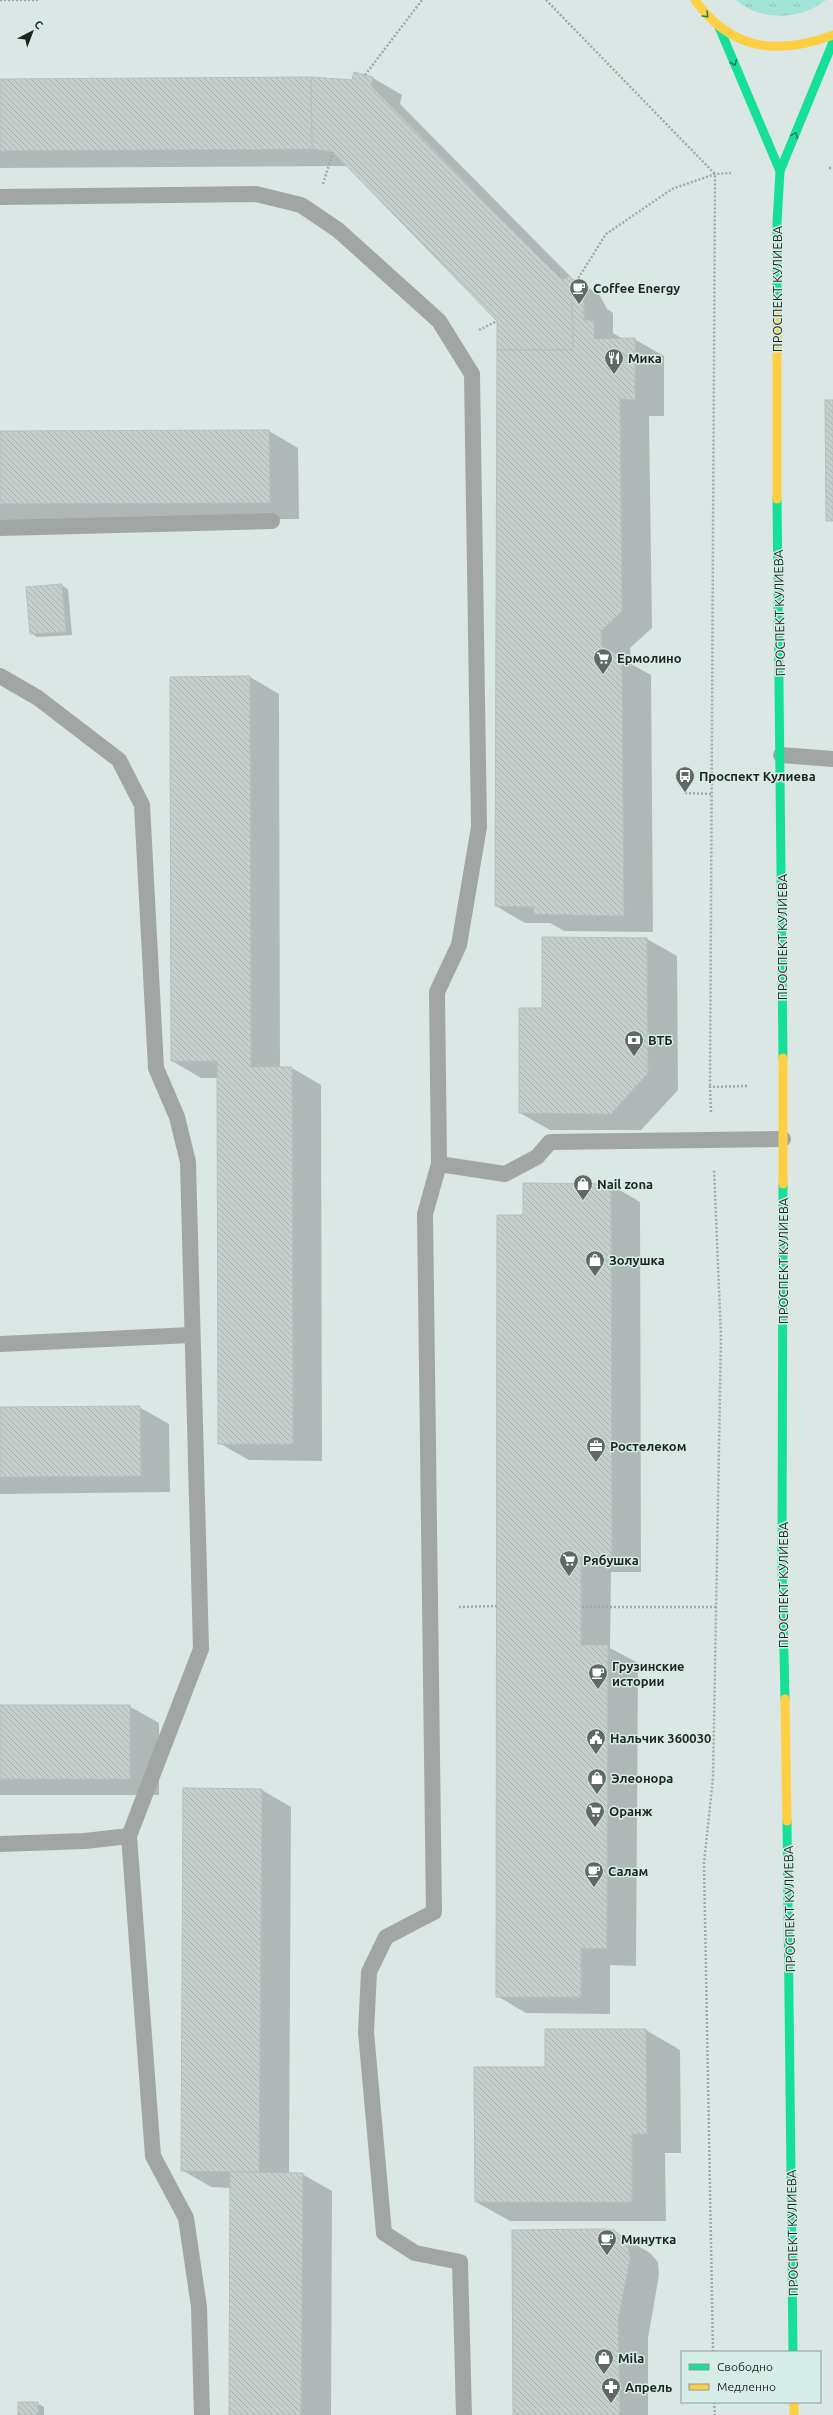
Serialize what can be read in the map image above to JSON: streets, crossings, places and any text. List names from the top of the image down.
{
  "streets": {
    "main road": ["ПРОСПЕКТ КУЛИЕВА"]
  },
  "places": {
    "cafe": [
      "Coffee Energy",
      "Грузинские истории",
      "Салам",
      "Минутка"
    ],
    "restaurant": ["Мика"],
    "supermarket": ["Ермолино", "Рябушка", "Оранж"],
    "bus stop": ["Проспект Кулиева"],
    "bank": ["ВТБ"],
    "shop": [
      "Nail zona",
      "Золушка",
      "Элеонора",
      "Mila"
    ],
    "office": ["Ростелеком"],
    "public building": ["Нальчик 360030"],
    "pharmacy": ["Апрель"]
  },
  "legend": ["Свободно", "Медленно"],
  "north": "top right"
}
